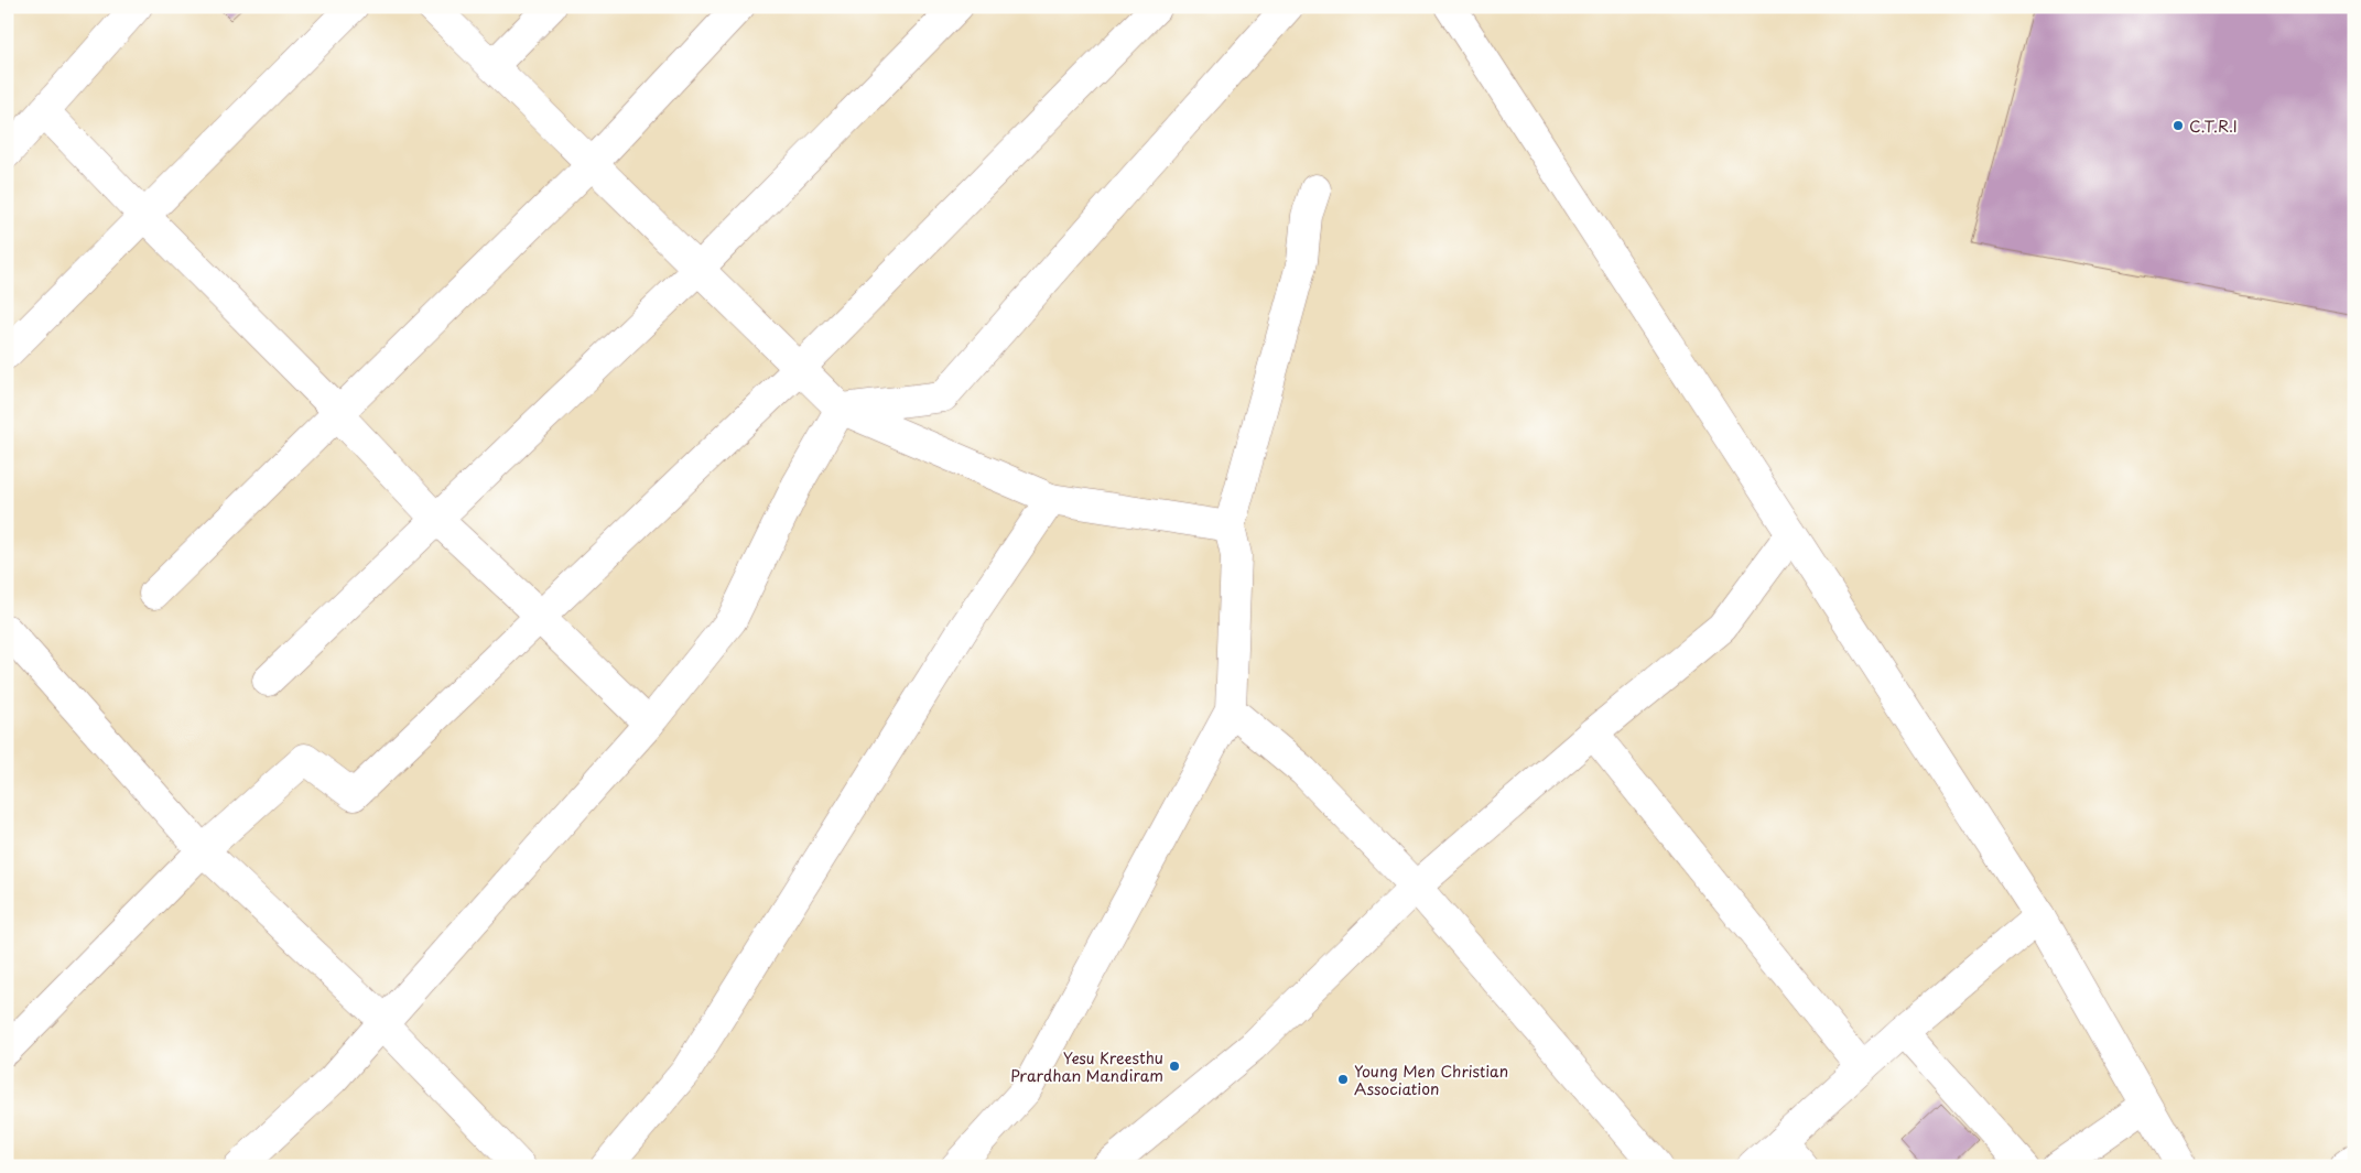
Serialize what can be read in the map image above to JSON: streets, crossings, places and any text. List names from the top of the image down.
{
  "places": ["C.T.R.I", "Yesu Kreesthu Prardhan Mandiram", "Young Men Christian Association"]
}
